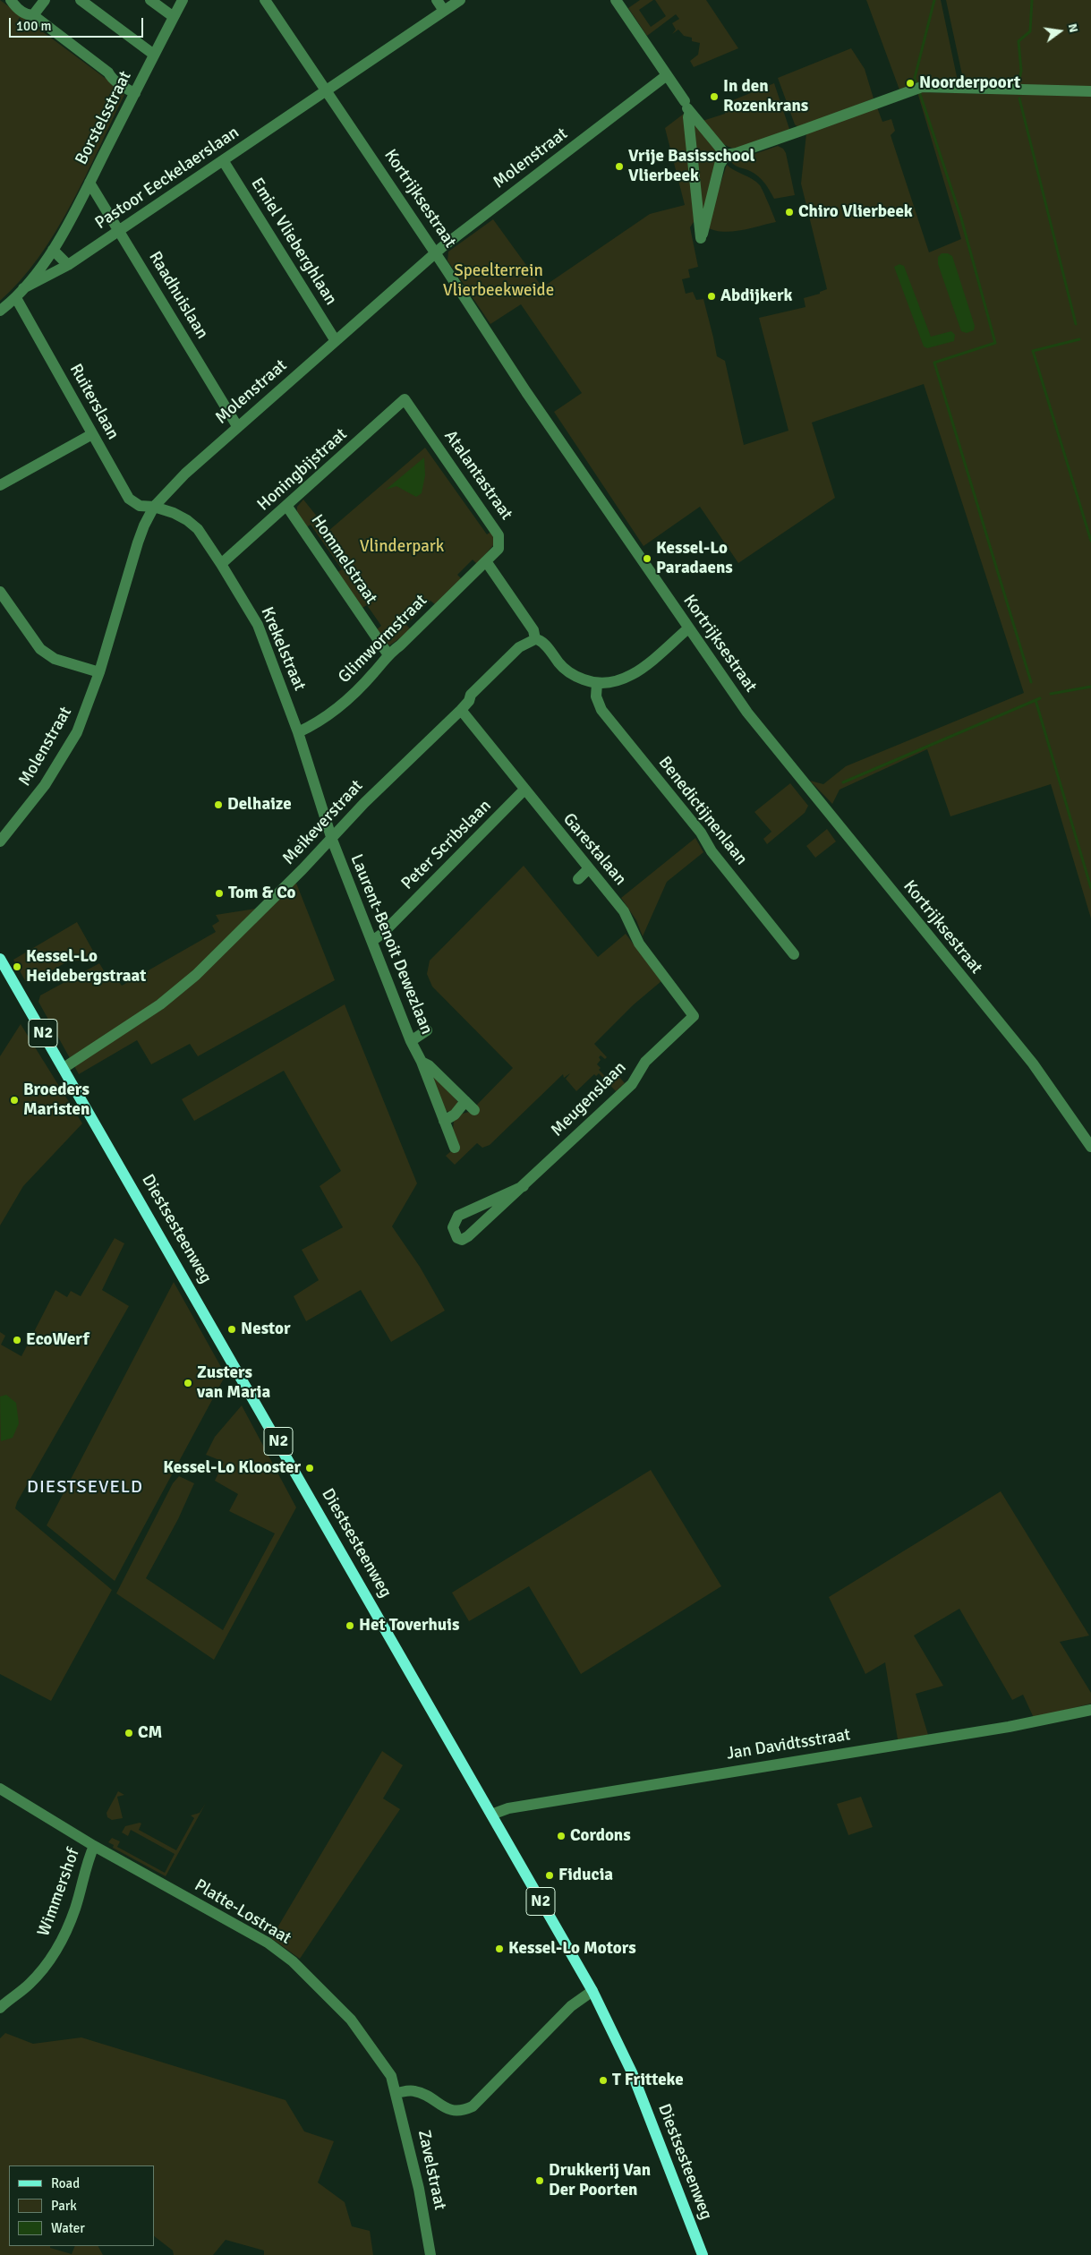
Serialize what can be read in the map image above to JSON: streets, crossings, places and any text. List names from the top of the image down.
{
  "streets": {
    "main road": ["N2", "Diestsesteenweg"],
    "street": [
      "Borstelsstraat",
      "Molenstraat",
      "Pastoor Eeckelaerslaan",
      "Kortrijksestraat",
      "Emiel Vlieberghlaan",
      "Raadhuislaan",
      "Ruiterslaan",
      "Honingbijstraat",
      "Atalantastraat",
      "Hommelstraat",
      "Glimwormstraat",
      "Krekelstraat",
      "Benedictijnenlaan",
      "Meikeverstraat",
      "Peter Scribslaan",
      "Garestalaan",
      "Laurent-Benoit Dewezlaan",
      "Meugenslaan",
      "Jan Davidtsstraat",
      "Wimmershof",
      "Platte-Lostraat",
      "Zavelstraat"
    ]
  },
  "crossings": [
    ["Borstelsstraat", "Pastoor Eeckelaerslaan"],
    ["Borstelsstraat", "Raadhuislaan"],
    ["Borstelsstraat", "Ruiterslaan"],
    ["Molenstraat", "Kortrijksestraat"],
    ["Molenstraat", "Emiel Vlieberghlaan"],
    ["Molenstraat", "Raadhuislaan"],
    ["Molenstraat", "Ruiterslaan"],
    ["Molenstraat", "Krekelstraat"],
    ["Pastoor Eeckelaerslaan", "Kortrijksestraat"],
    ["Pastoor Eeckelaerslaan", "Emiel Vlieberghlaan"],
    ["Pastoor Eeckelaerslaan", "Raadhuislaan"],
    ["Ruiterslaan", "Krekelstraat"],
    ["Honingbijstraat", "Atalantastraat"],
    ["Honingbijstraat", "Hommelstraat"],
    ["Honingbijstraat", "Krekelstraat"],
    ["Atalantastraat", "Glimwormstraat"],
    ["Hommelstraat", "Glimwormstraat"],
    ["Glimwormstraat", "Krekelstraat"],
    ["Krekelstraat", "Meikeverstraat"],
    ["Krekelstraat", "Laurent-Benoit Dewezlaan"],
    ["Meikeverstraat", "Garestalaan"],
    ["Meikeverstraat", "Laurent-Benoit Dewezlaan"],
    ["Meikeverstraat", "Diestsesteenweg"],
    ["Peter Scribslaan", "Garestalaan"],
    ["Peter Scribslaan", "Laurent-Benoit Dewezlaan"],
    ["Garestalaan", "Meugenslaan"],
    ["Diestsesteenweg", "Jan Davidtsstraat"],
    ["Wimmershof", "Platte-Lostraat"],
    ["Platte-Lostraat", "Zavelstraat"]
  ],
  "districts": ["DIESTSEVELD"],
  "parks": ["Speelterrein Vlierbeekweide", "Vlinderpark"],
  "places": [
    "Noorderpoort",
    "In den Rozenkrans",
    "Vrije Basisschool Vlierbeek",
    "Chiro Vlierbeek",
    "Abdijkerk",
    "Kessel-Lo Paradaens",
    "Delhaize",
    "Tom & Co",
    "Kessel-Lo Heidebergstraat",
    "Broeders Maristen",
    "Nestor",
    "EcoWerf",
    "Zusters van Maria",
    "Kessel-Lo Klooster",
    "Het Toverhuis",
    "CM",
    "Cordons",
    "Fiducia",
    "Kessel-Lo Motors",
    "T Fritteke",
    "Drukkerij Van Der Poorten"
  ],
  "legend": ["Road", "Park", "Water"],
  "scale_bar": "100 m",
  "north": "right"
}
